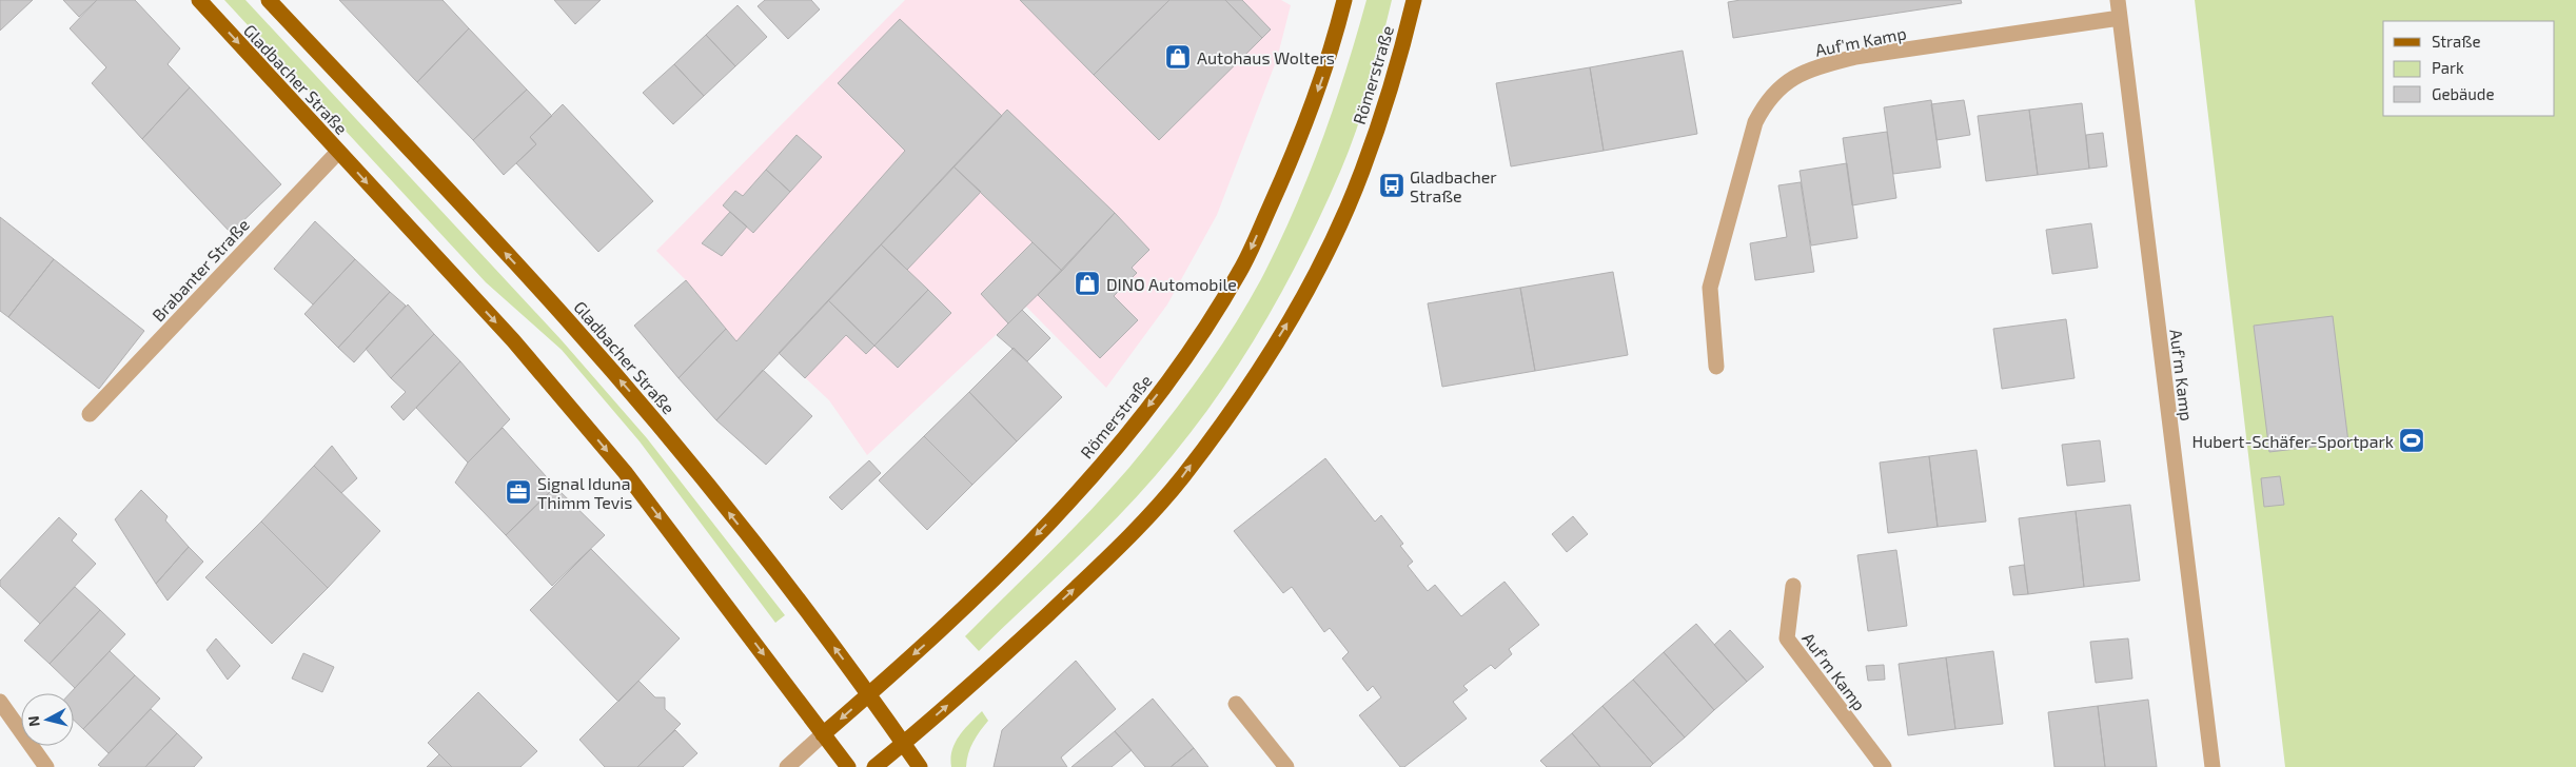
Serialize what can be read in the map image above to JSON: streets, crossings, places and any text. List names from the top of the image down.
{
  "streets": {
    "main road": ["Römerstraße", "Gladbacher Straße"],
    "street": ["Auf'm Kamp", "Brabanter Straße"]
  },
  "crossings": [
    ["Römerstraße", "Gladbacher Straße"],
    ["Gladbacher Straße", "Brabanter Straße"]
  ],
  "places": {
    "shop": ["Autohaus Wolters", "DINO Automobile"],
    "bus stop": ["Gladbacher Straße"],
    "sports": ["Hubert-Schäfer-Sportpark"],
    "office": ["Signal Iduna Thimm Tevis"]
  },
  "legend": ["Straße", "Park", "Gebäude"],
  "north": "left"
}
